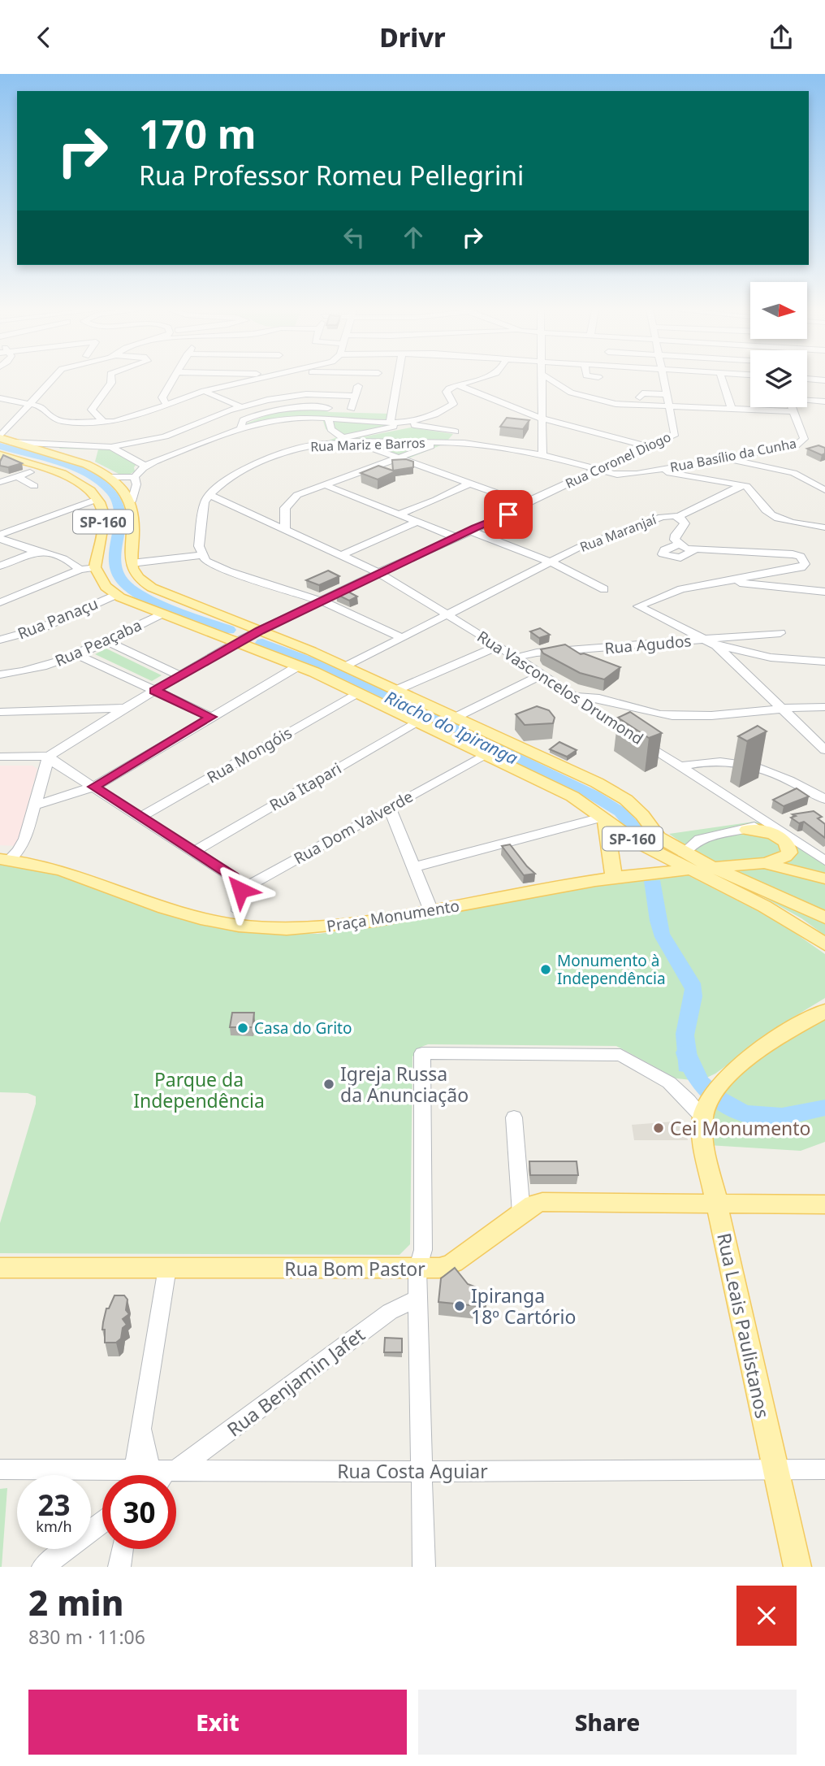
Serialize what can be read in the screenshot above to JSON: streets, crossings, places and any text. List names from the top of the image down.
{
  "streets": {
    "main road": [
      "SP-160",
      "Praça Monumento",
      "Rua Bom Pastor",
      "Rua Leais Paulistanos"
    ],
    "street": [
      "Rua Mariz e Barros",
      "Rua Basílio da Cunha",
      "Rua Coronel Diogo",
      "Rua Maranjaí",
      "Rua Panaçu",
      "Rua Peaçaba",
      "Rua Agudos",
      "Rua Vasconcelos Drumond",
      "Rua Mongóis",
      "Rua Itapari",
      "Rua Dom Valverde",
      "Rua Benjamin Jafet",
      "Rua Costa Aguiar"
    ]
  },
  "crossings": [
    ["Rua Mariz e Barros", "Rua Basílio da Cunha"],
    ["Rua Mariz e Barros", "Rua Coronel Diogo"],
    ["Rua Mariz e Barros", "Rua Vasconcelos Drumond"],
    ["Rua Basílio da Cunha", "Rua Coronel Diogo"],
    ["Rua Coronel Diogo", "SP-160"],
    ["Rua Coronel Diogo", "Rua Vasconcelos Drumond"],
    ["SP-160", "Rua Maranjaí"],
    ["SP-160", "Rua Panaçu"],
    ["SP-160", "Rua Peaçaba"],
    ["SP-160", "Rua Mongóis"],
    ["SP-160", "Rua Itapari"],
    ["SP-160", "Rua Dom Valverde"],
    ["SP-160", "Praça Monumento"],
    ["Rua Maranjaí", "Rua Vasconcelos Drumond"],
    ["Rua Agudos", "Rua Vasconcelos Drumond"],
    ["Rua Bom Pastor", "Rua Leais Paulistanos"],
    ["Rua Leais Paulistanos", "Rua Costa Aguiar"]
  ],
  "water": ["Riacho do Ipiranga"],
  "parks": ["Parque da Independência"],
  "places": [
    "Monumento à Independência",
    "Casa do Grito",
    "Igreja Russa da Anunciação",
    "Cei Monumento",
    "Ipiranga 18º Cartório"
  ],
  "north": "right",
  "page": {
    "header": "Drivr",
    "turn": ["170 m", "Rua Professor Romeu Pellegrini"],
    "speed": "23 km/h",
    "limit": "30",
    "heading": ["2 min", "830 m · 11:06"],
    "buttons": ["Exit", "Share"]
  }
}
